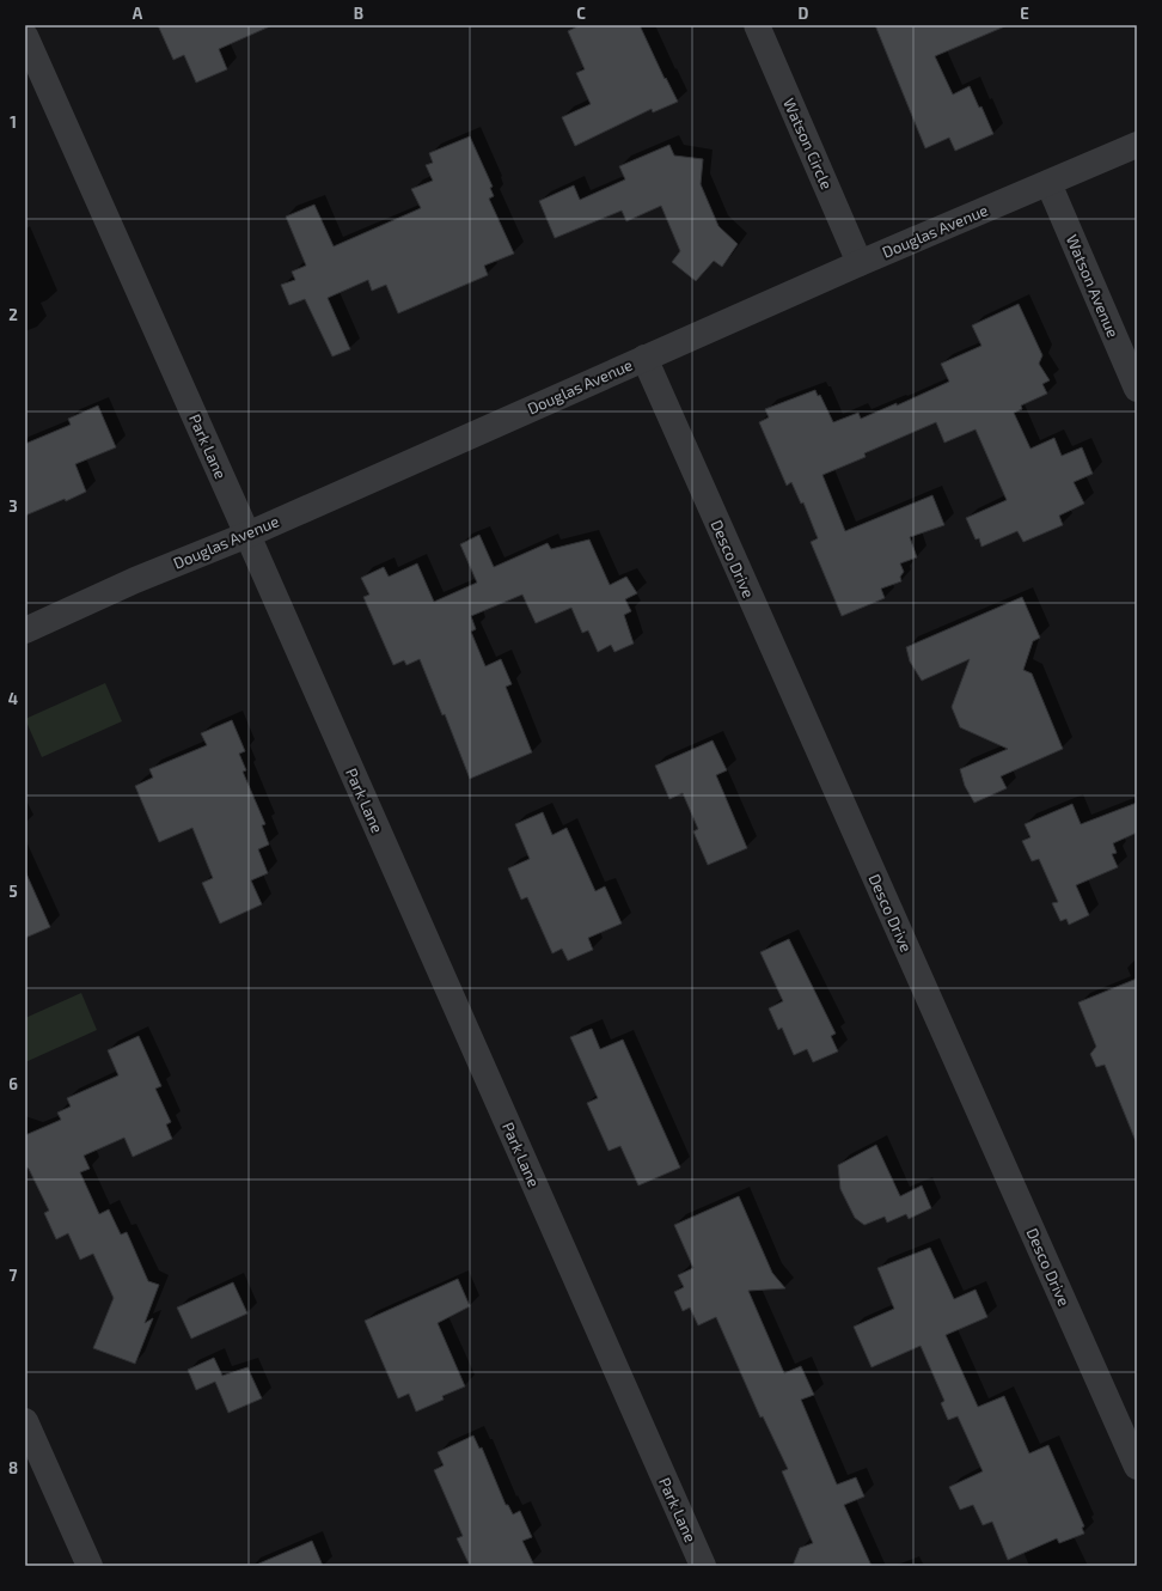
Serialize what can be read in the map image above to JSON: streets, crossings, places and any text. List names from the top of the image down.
{
  "streets": {
    "street": [
      "Watson Circle",
      "Douglas Avenue",
      "Watson Avenue",
      "Park Lane",
      "Desco Drive"
    ]
  },
  "crossings": [
    ["Watson Circle", "Douglas Avenue"],
    ["Douglas Avenue", "Watson Avenue"],
    ["Douglas Avenue", "Park Lane"],
    ["Douglas Avenue", "Desco Drive"]
  ],
  "grid": {
    "columns": [
      "A",
      "B",
      "C",
      "D",
      "E"
    ],
    "rows": [
      "1",
      "2",
      "3",
      "4",
      "5",
      "6",
      "7",
      "8"
    ]
  }
}
